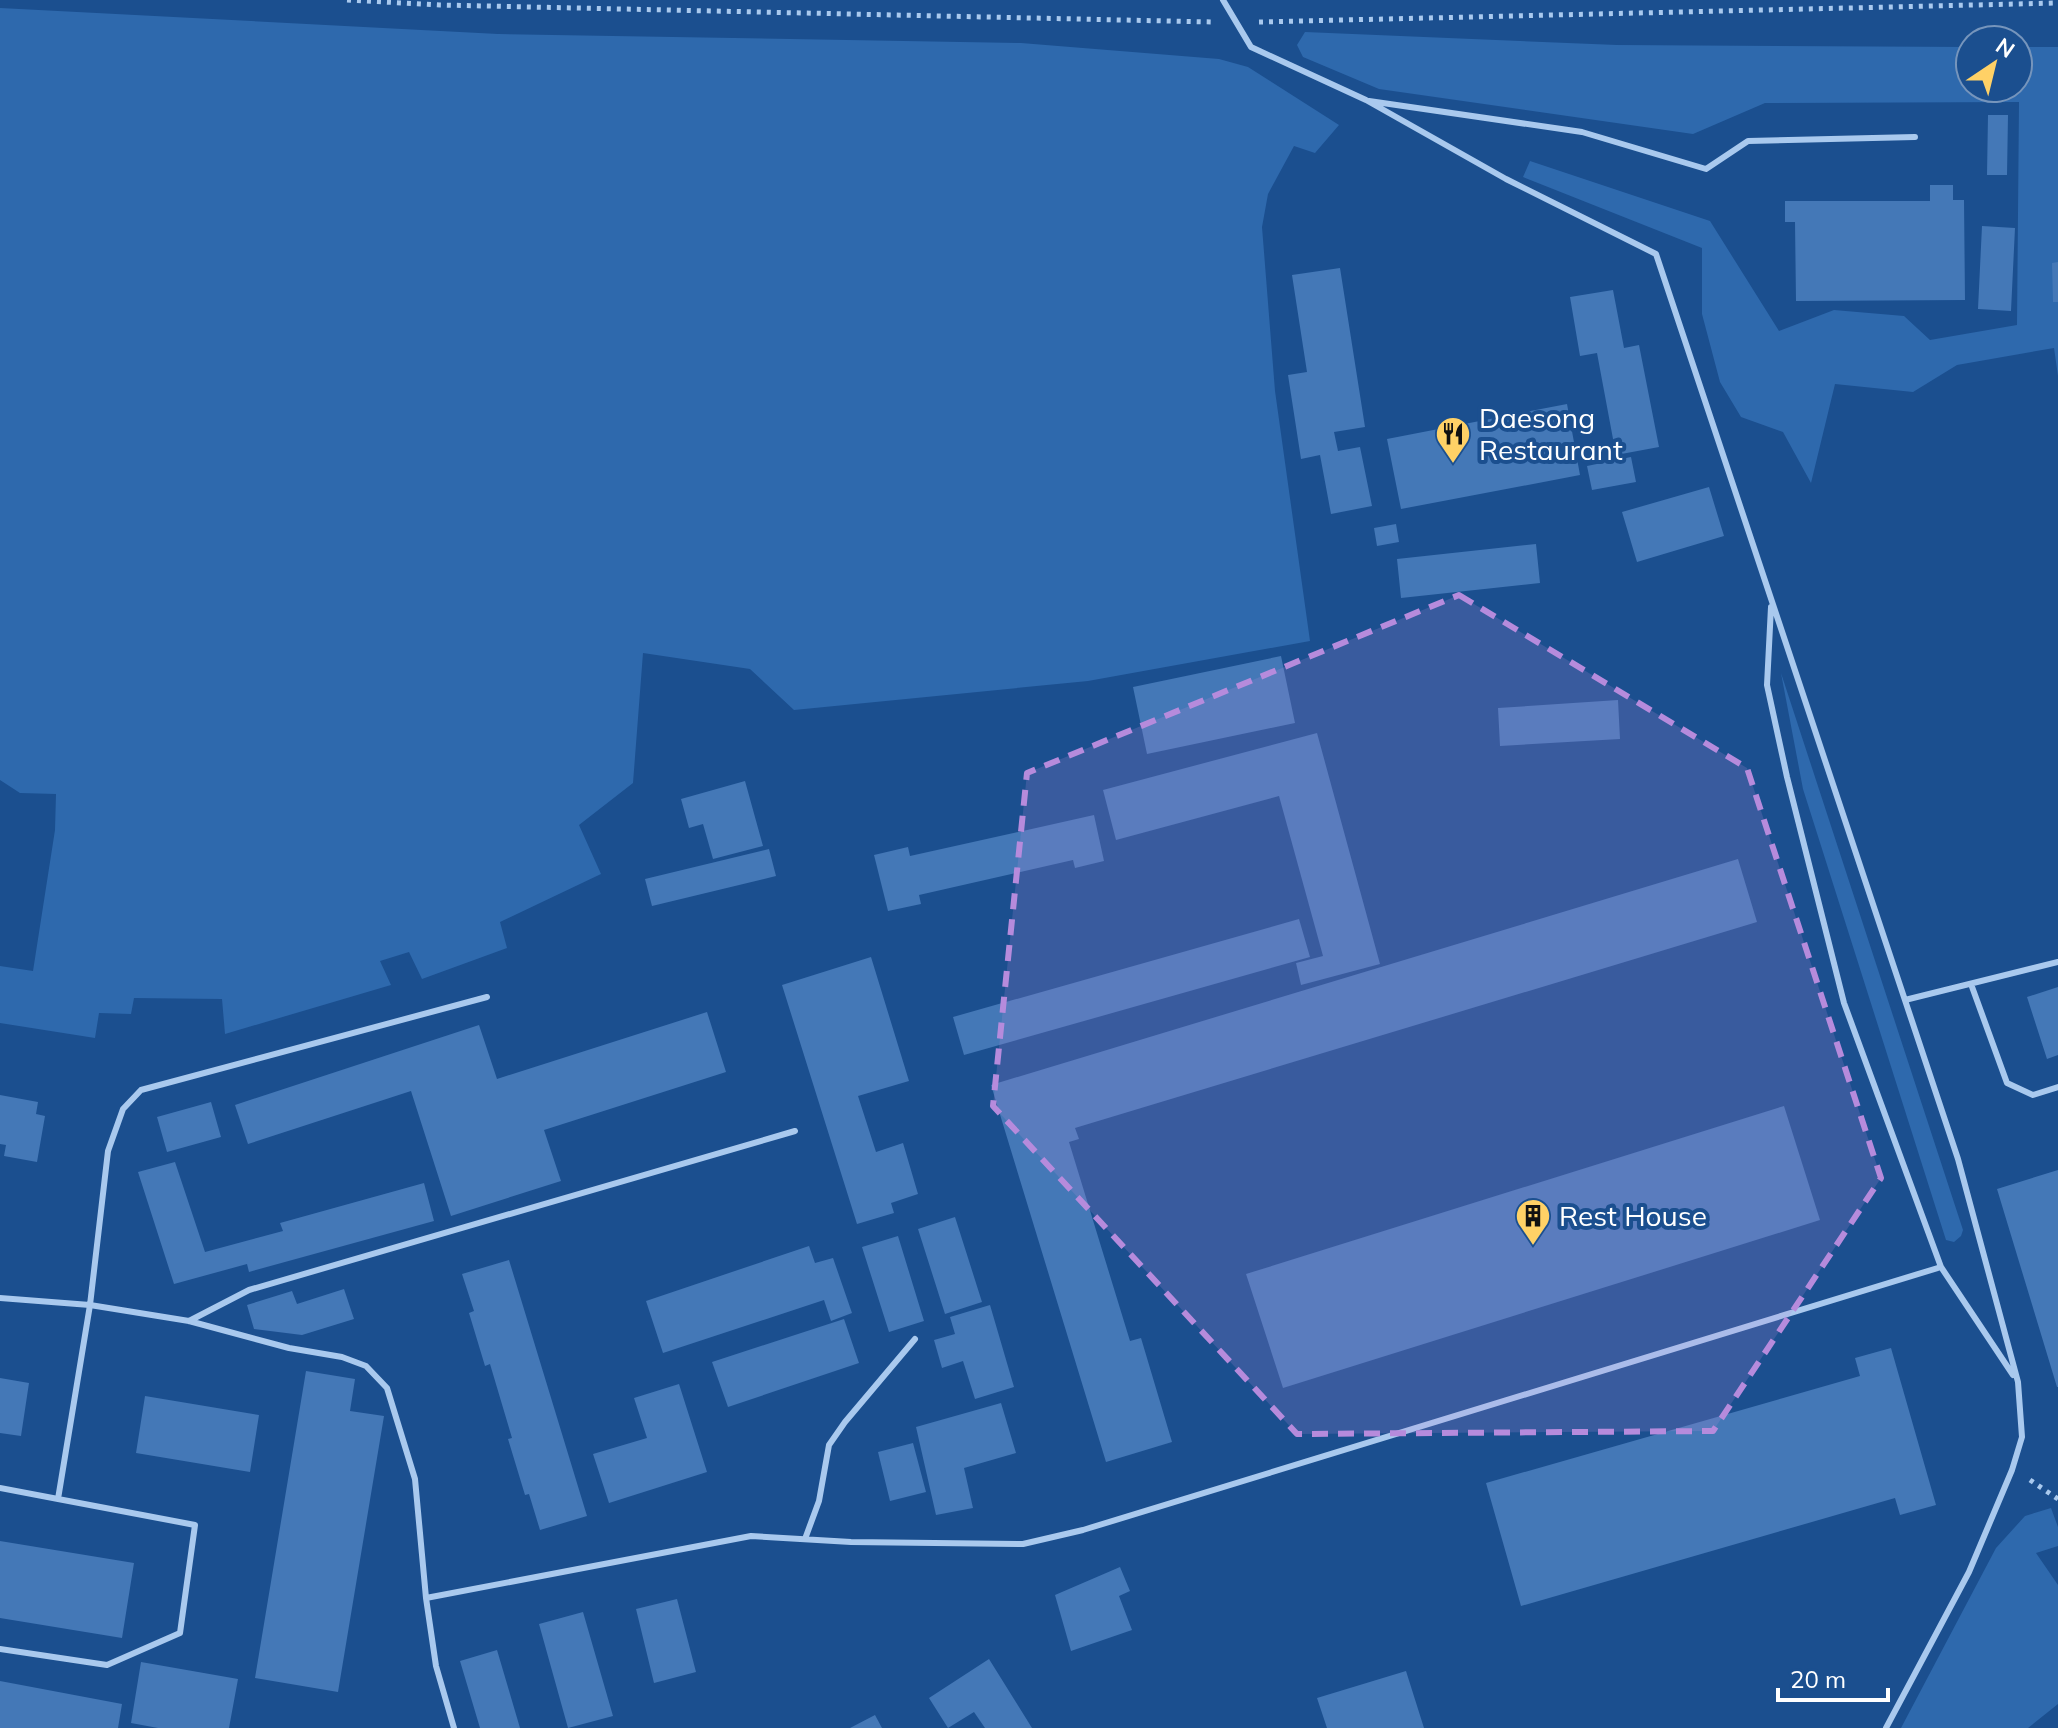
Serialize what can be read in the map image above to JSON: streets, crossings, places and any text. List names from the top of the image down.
{
  "places": {
    "restaurant": ["Daesong Restaurant"],
    "building": ["Rest House"]
  },
  "scale_bar": "20 m",
  "north": "top right"
}
